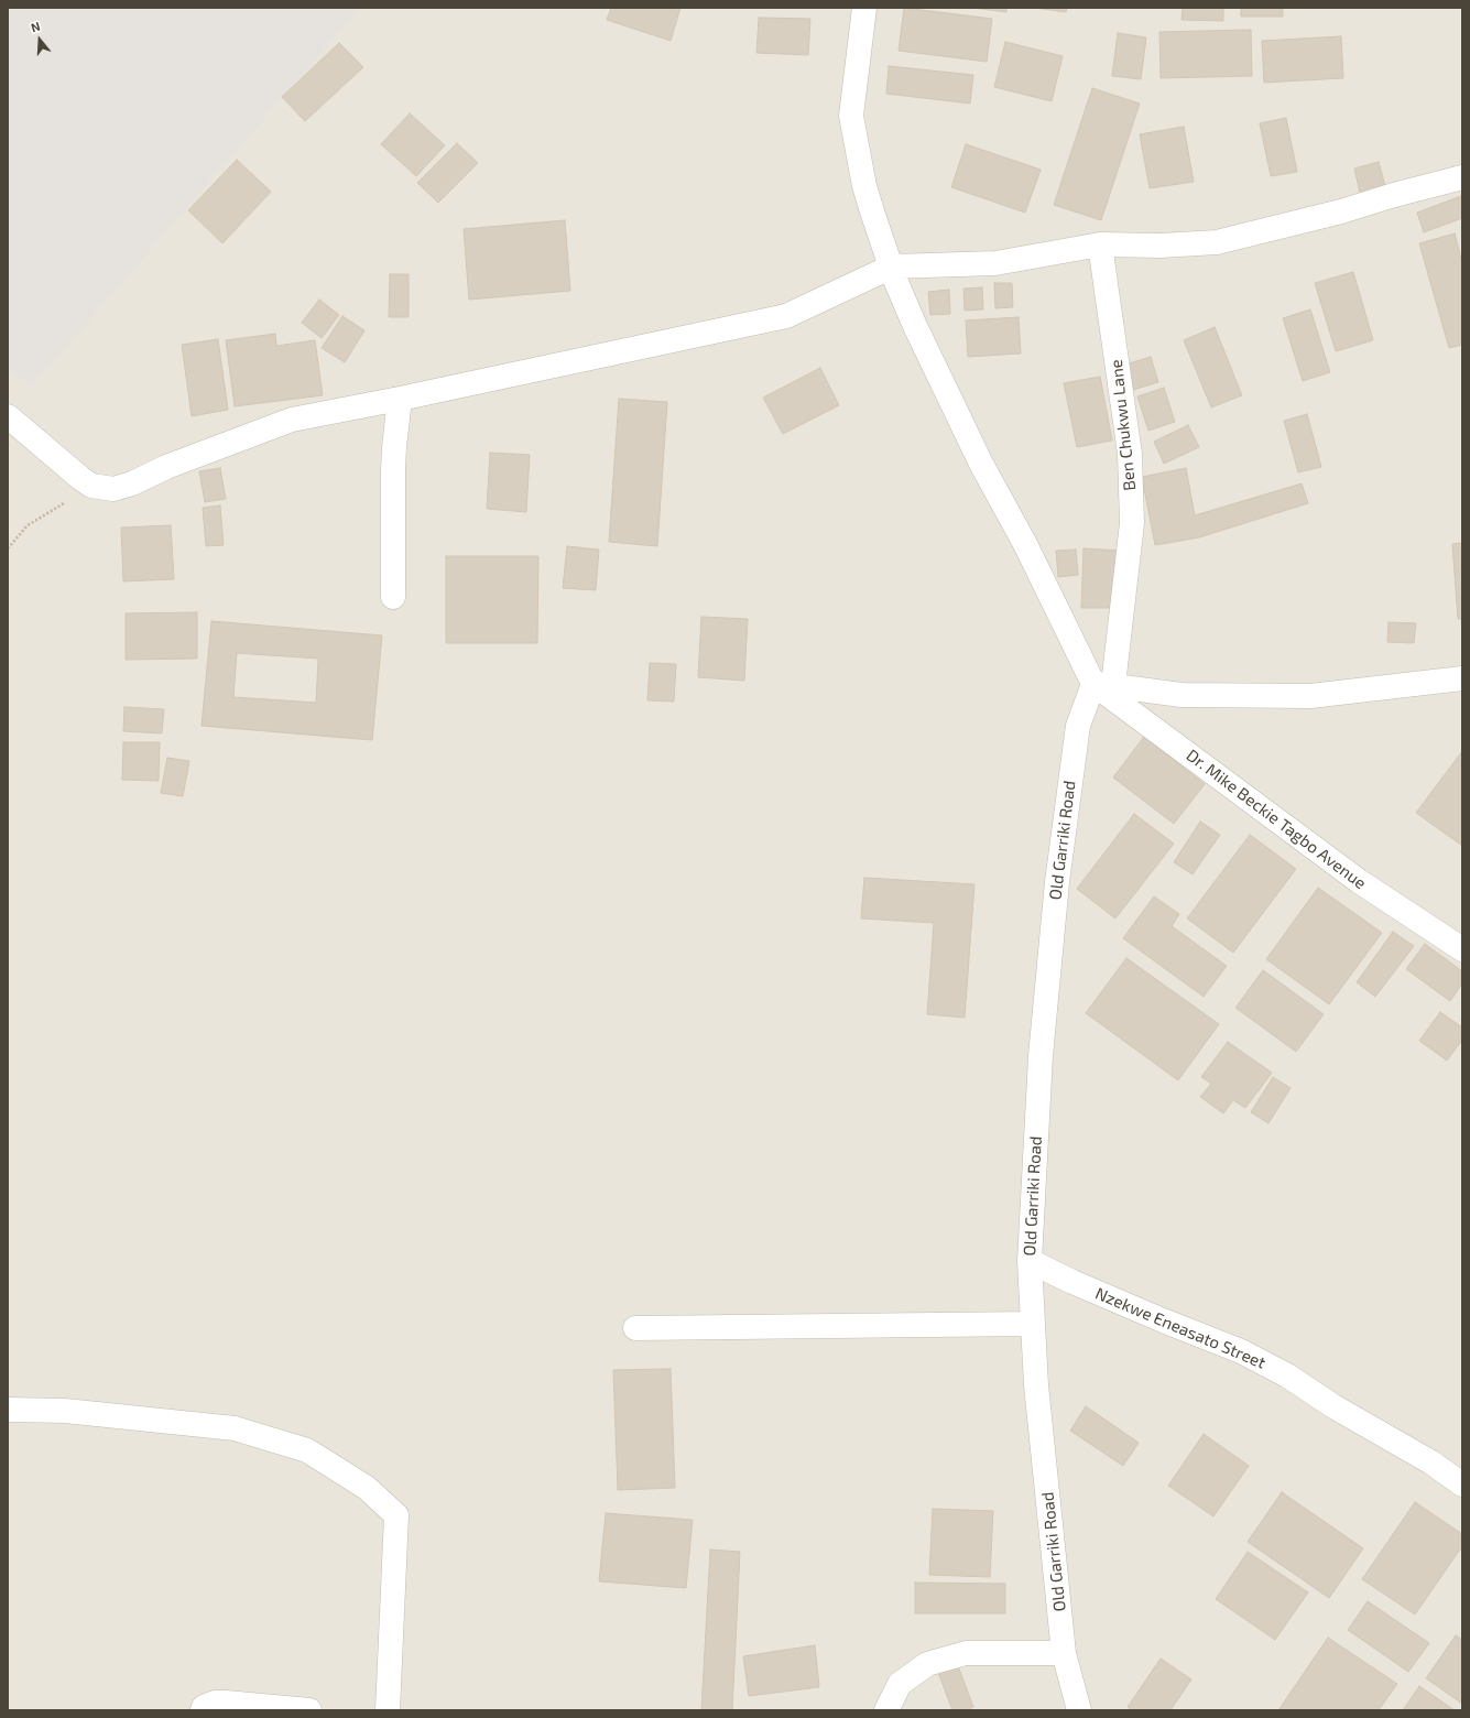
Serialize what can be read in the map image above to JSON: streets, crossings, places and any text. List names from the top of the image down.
{
  "streets": {
    "street": [
      "Ben Chukwu Lane",
      "Dr. Mike Beckie Tagbo Avenue",
      "Old Garriki Road",
      "Nzekwe Eneasato Street"
    ]
  },
  "crossings": [
    ["Ben Chukwu Lane", "Dr. Mike Beckie Tagbo Avenue"],
    ["Ben Chukwu Lane", "Old Garriki Road"],
    ["Dr. Mike Beckie Tagbo Avenue", "Old Garriki Road"],
    ["Old Garriki Road", "Nzekwe Eneasato Street"]
  ],
  "north": "top"
}
